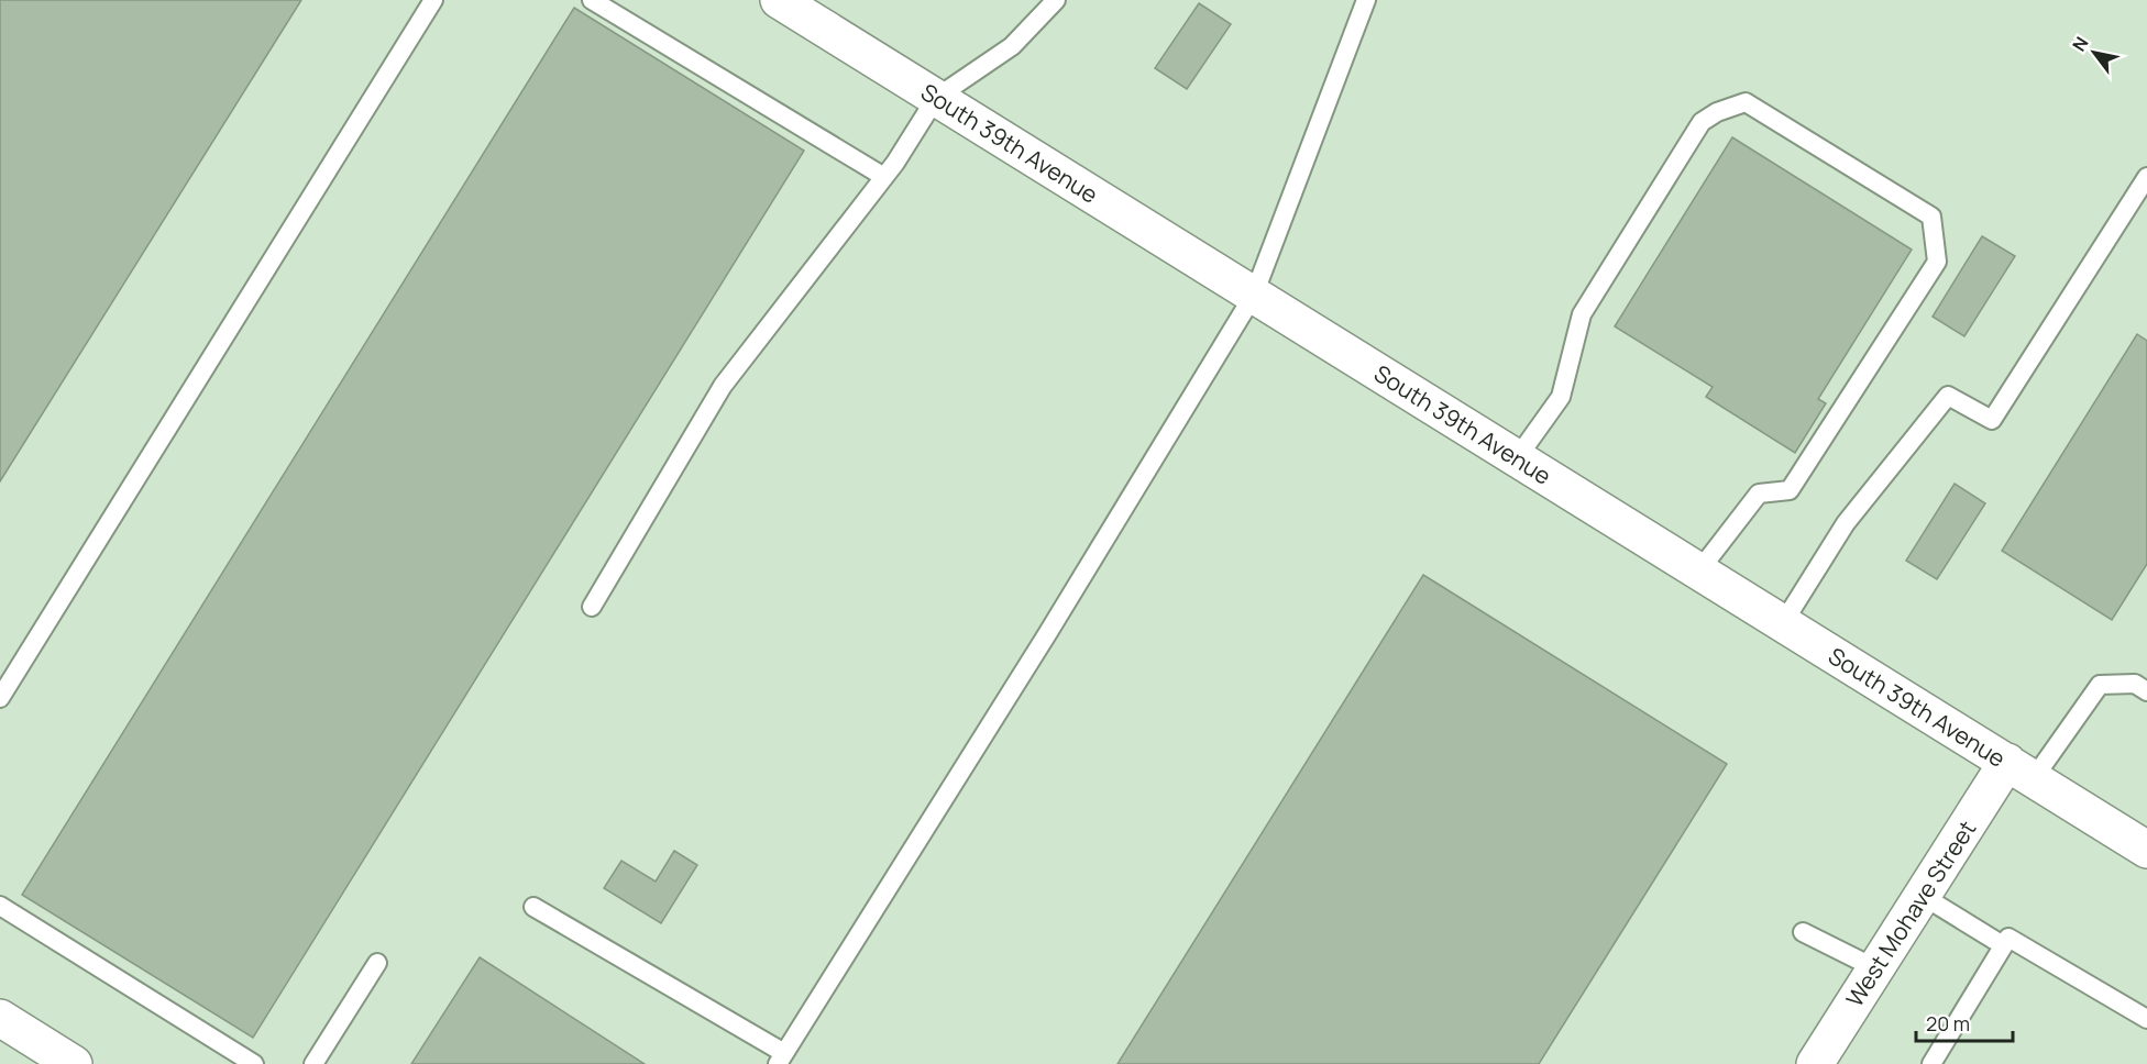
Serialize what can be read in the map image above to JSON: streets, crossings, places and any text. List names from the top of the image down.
{
  "streets": {
    "street": ["South 39th Avenue", "West Mohave Street"]
  },
  "crossings": [
    ["South 39th Avenue", "West Mohave Street"]
  ],
  "scale_bar": "20 m",
  "north": "top left"
}
